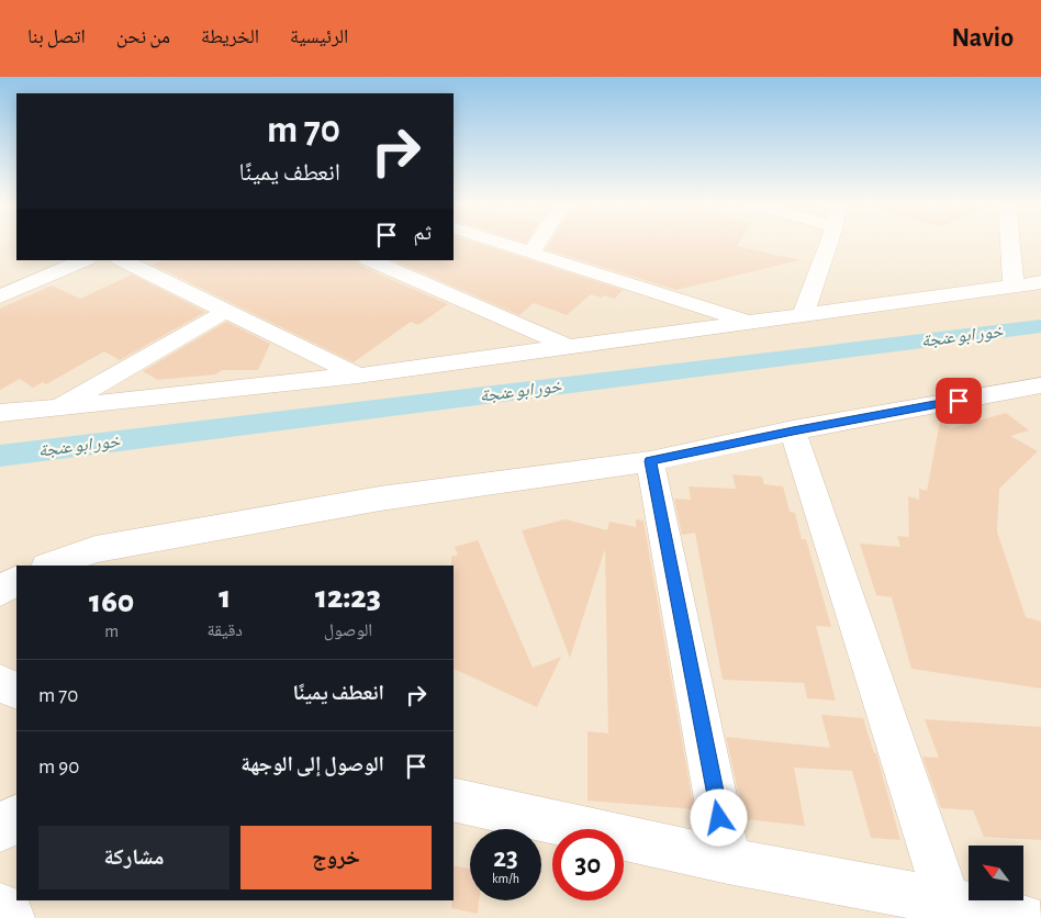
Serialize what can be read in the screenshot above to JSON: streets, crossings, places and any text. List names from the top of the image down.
{
  "water": ["خور ابو عنجة"],
  "north": "top left",
  "page": {
    "header": "Navio",
    "nav": [
      "الرئيسية",
      "الخريطة",
      "من نحن",
      "اتصل بنا"
    ],
    "turn": ["70 m", "انعطف يمينًا"],
    "then": "ثم",
    "eta": [
      "12:23",
      "الوصول",
      "1",
      "دقيقة",
      "160",
      "m"
    ],
    "list": [
      {
        "name": "انعطف يمينًا",
        "value": "70 m"
      },
      {
        "name": "الوصول إلى الوجهة",
        "value": "90 m"
      }
    ],
    "buttons": ["خروج", "مشاركة"],
    "speed": "23 km/h",
    "limit": "30"
  }
}
